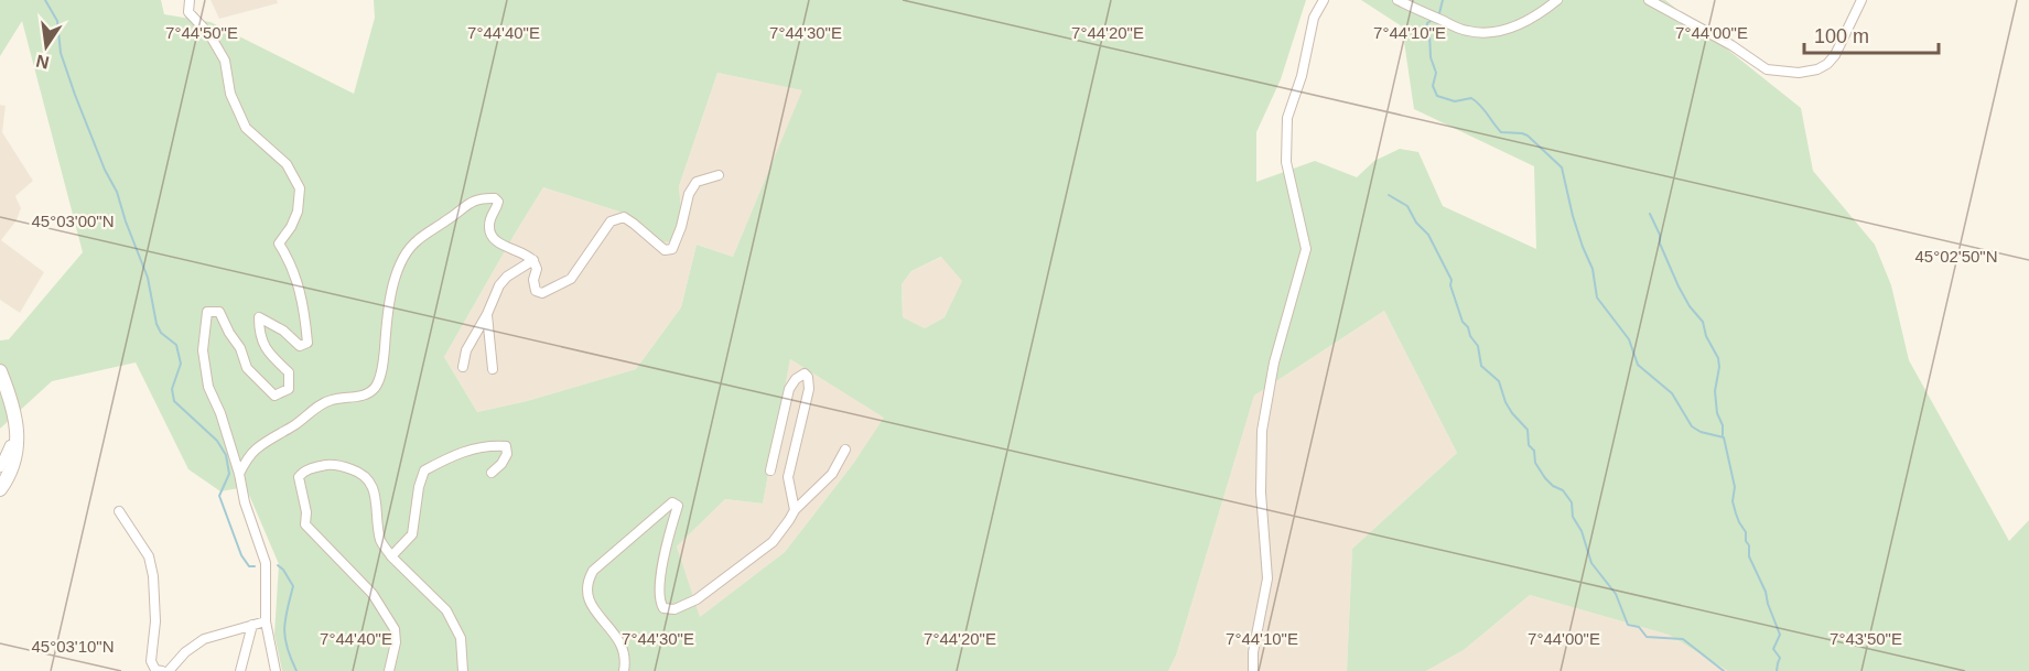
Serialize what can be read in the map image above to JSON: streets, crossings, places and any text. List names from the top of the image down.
{
  "scale_bar": "100 m",
  "north": "bottom",
  "coordinates": [
    "7°44'50\"E",
    "7°44'40\"E",
    "7°44'30\"E",
    "7°44'20\"E",
    "7°44'10\"E",
    "7°44'00\"E",
    "45°03'00\"N",
    "45°02'50\"N",
    "7°43'50\"E",
    "45°03'10\"N"
  ]
}
